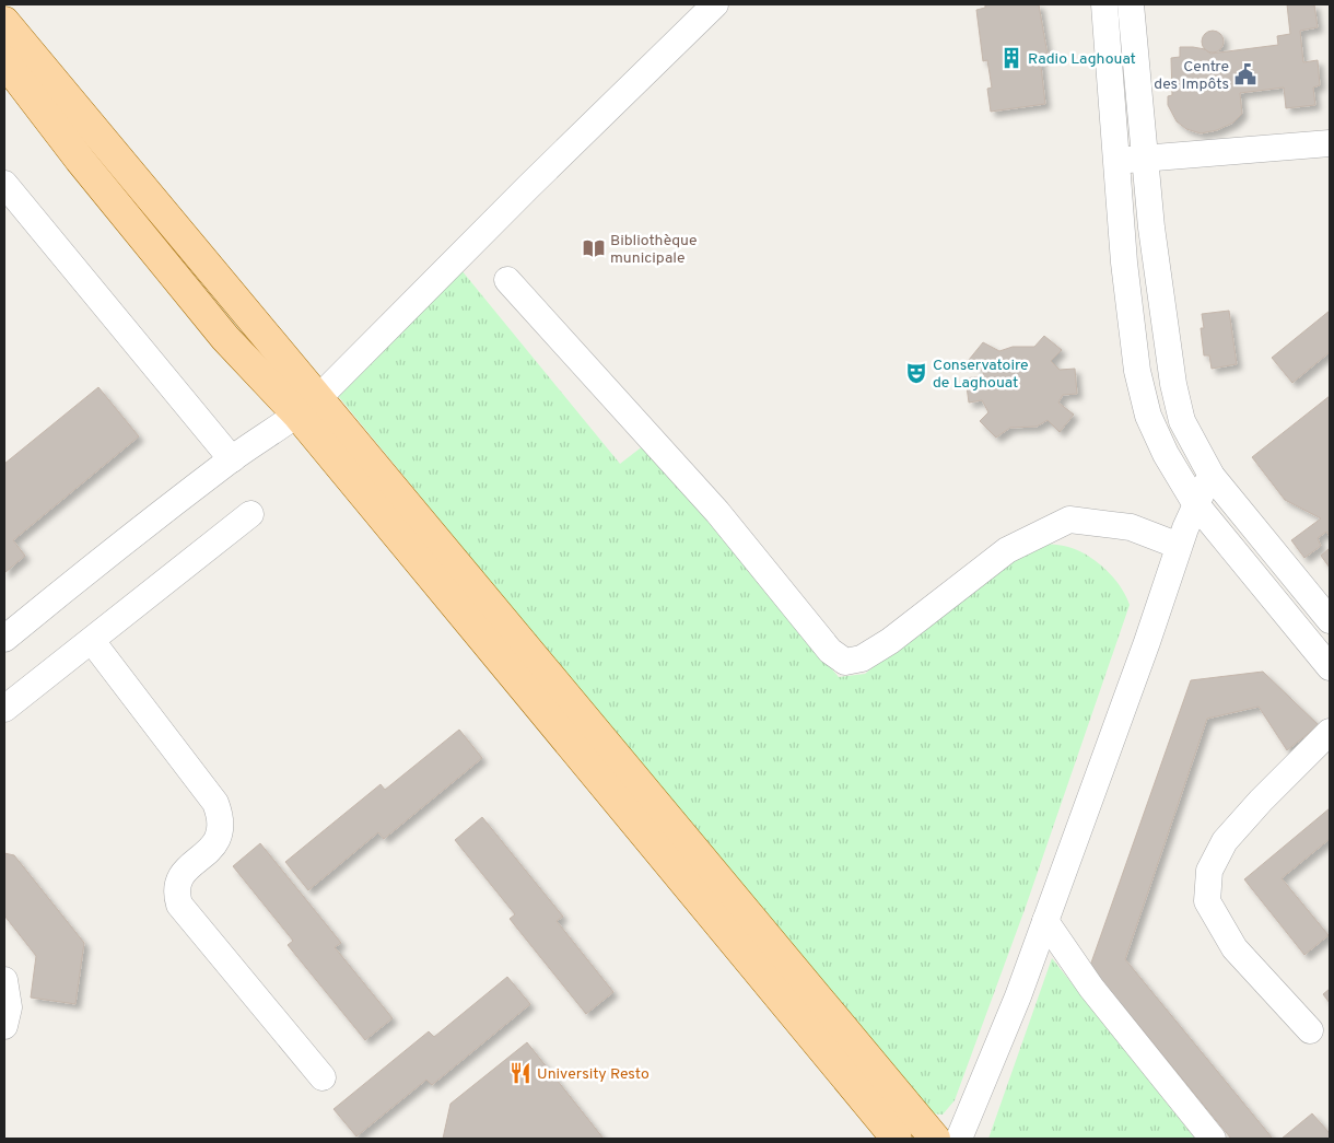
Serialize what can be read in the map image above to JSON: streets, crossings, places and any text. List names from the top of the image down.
{
  "places": {
    "building": ["Radio Laghouat"],
    "public building": ["Centre des Impôts"],
    "library": ["Bibliothèque municipale"],
    "theatre": ["Conservatoire de Laghouat"],
    "restaurant": ["University Resto"]
  }
}
